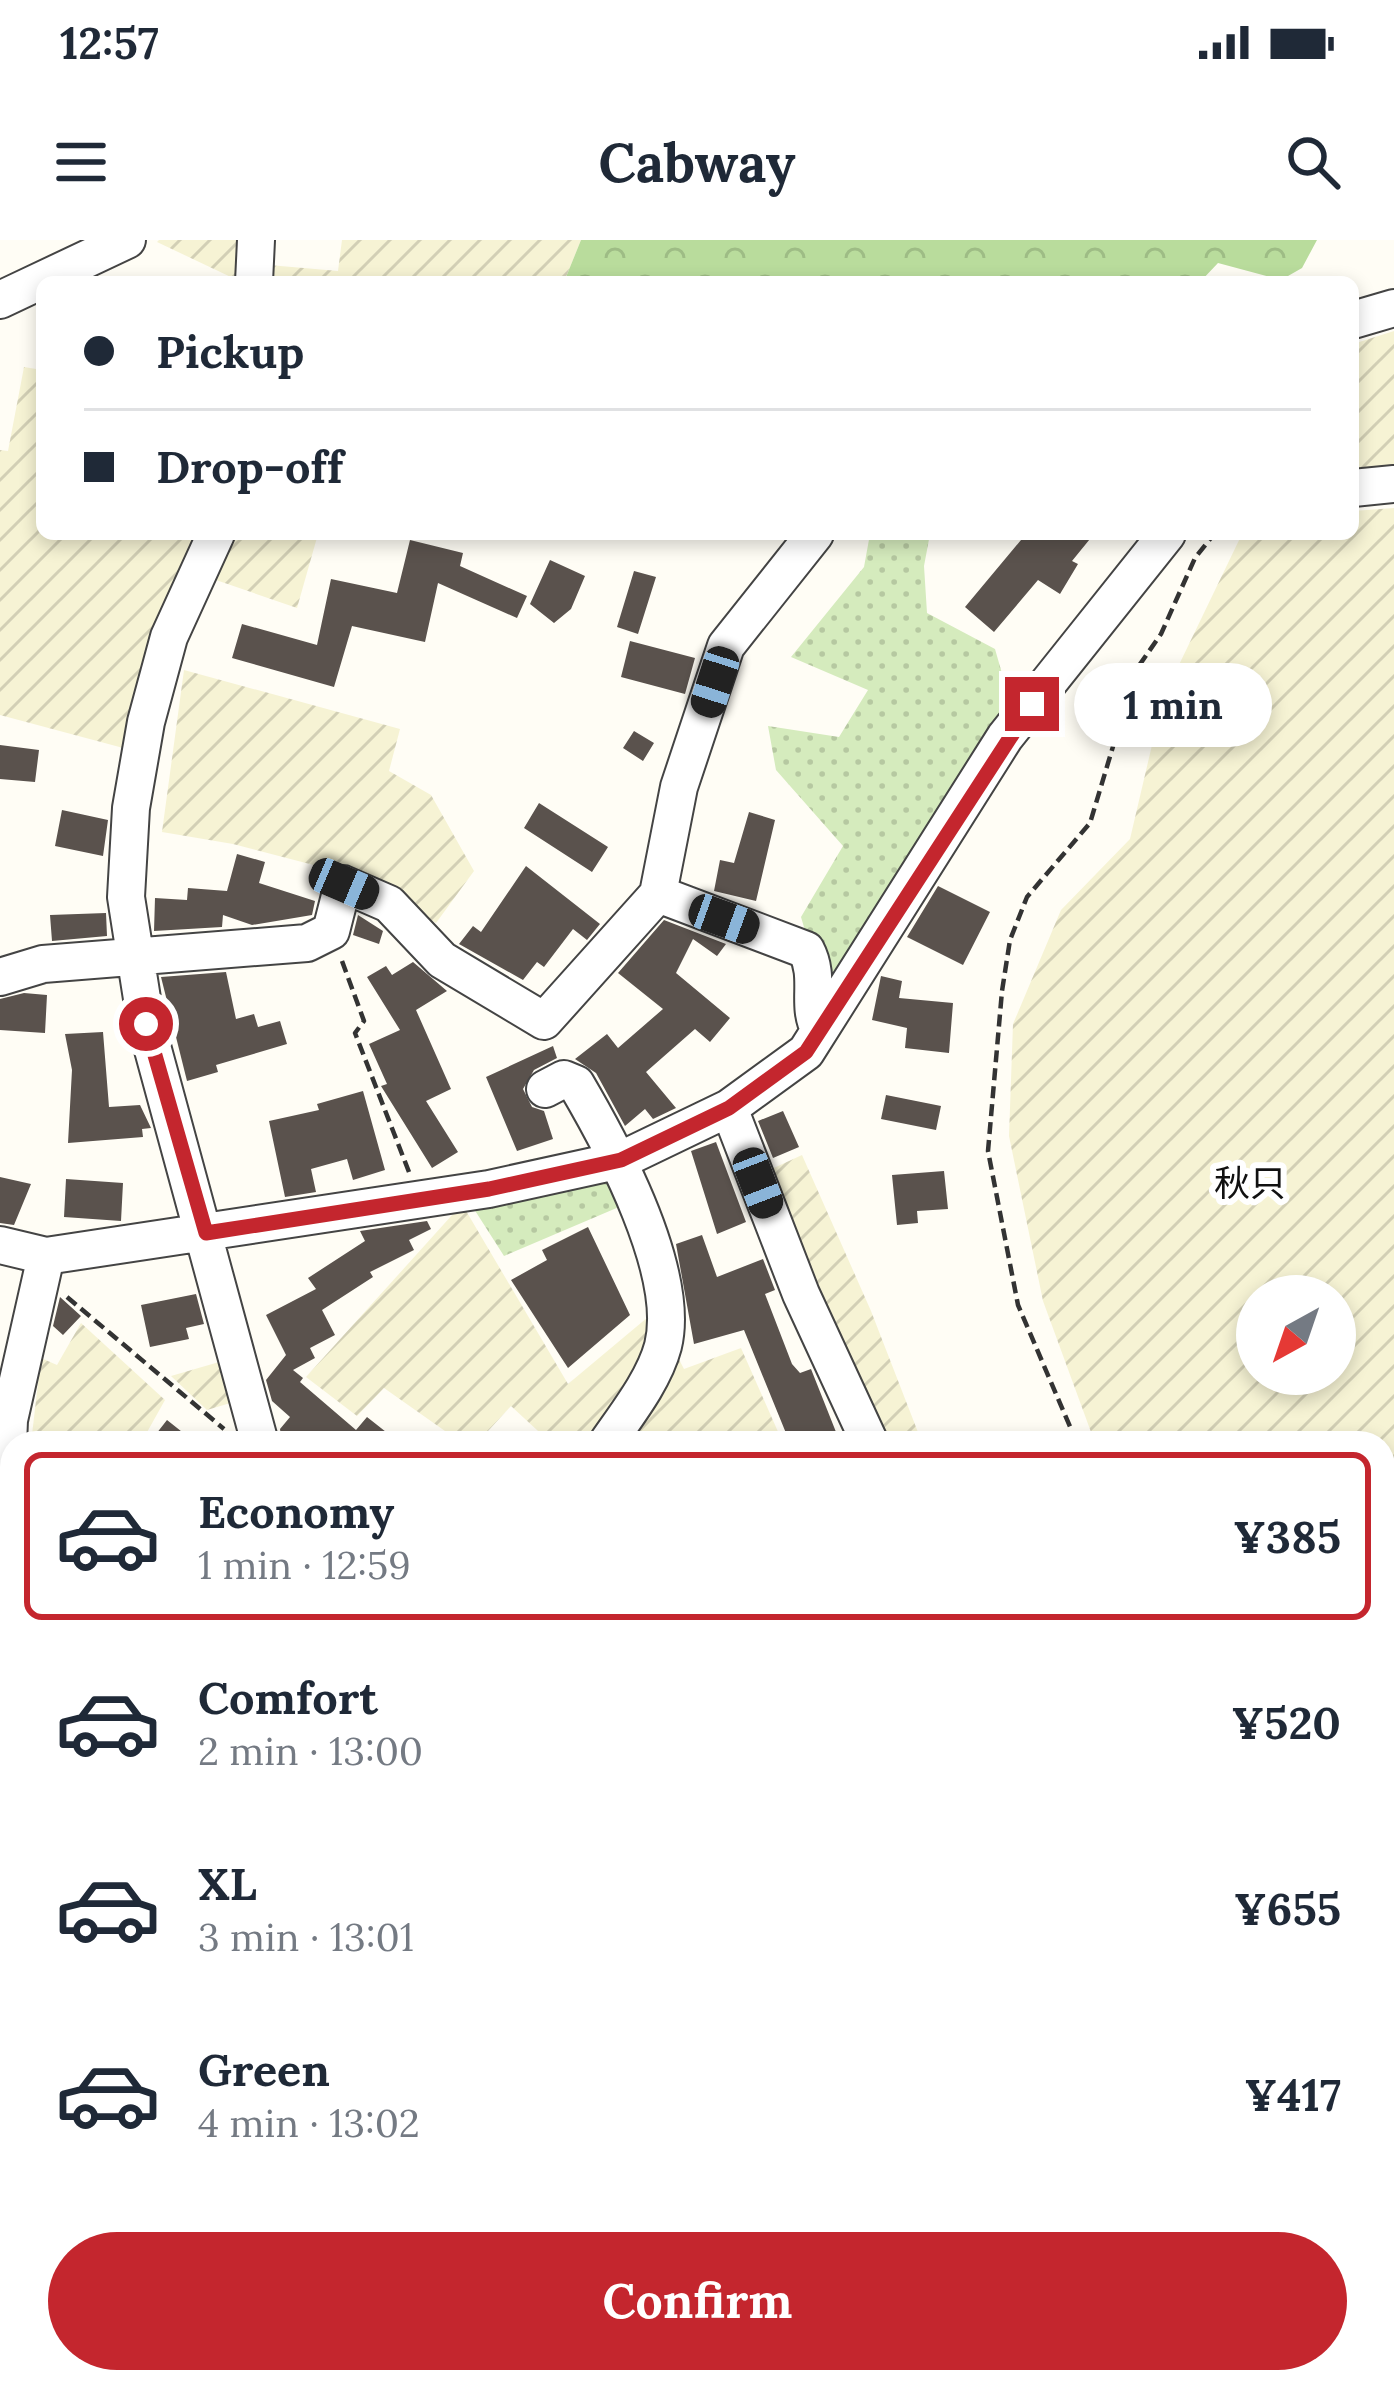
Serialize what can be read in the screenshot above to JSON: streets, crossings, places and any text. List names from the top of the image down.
{
  "districts": ["秋只"],
  "north": "bottom left",
  "page": {
    "status": "12:57",
    "header": "Cabway",
    "banner": ["Pickup", "Drop-off"],
    "bubble": "1 min",
    "list": [
      {
        "name": "Economy",
        "note": "1 min · 12:59",
        "value": "¥385"
      },
      {
        "name": "Comfort",
        "note": "2 min · 13:00",
        "value": "¥520"
      },
      {
        "name": "XL",
        "note": "3 min · 13:01",
        "value": "¥655"
      },
      {
        "name": "Green",
        "note": "4 min · 13:02",
        "value": "¥417"
      }
    ],
    "buttons": "Confirm"
  }
}
